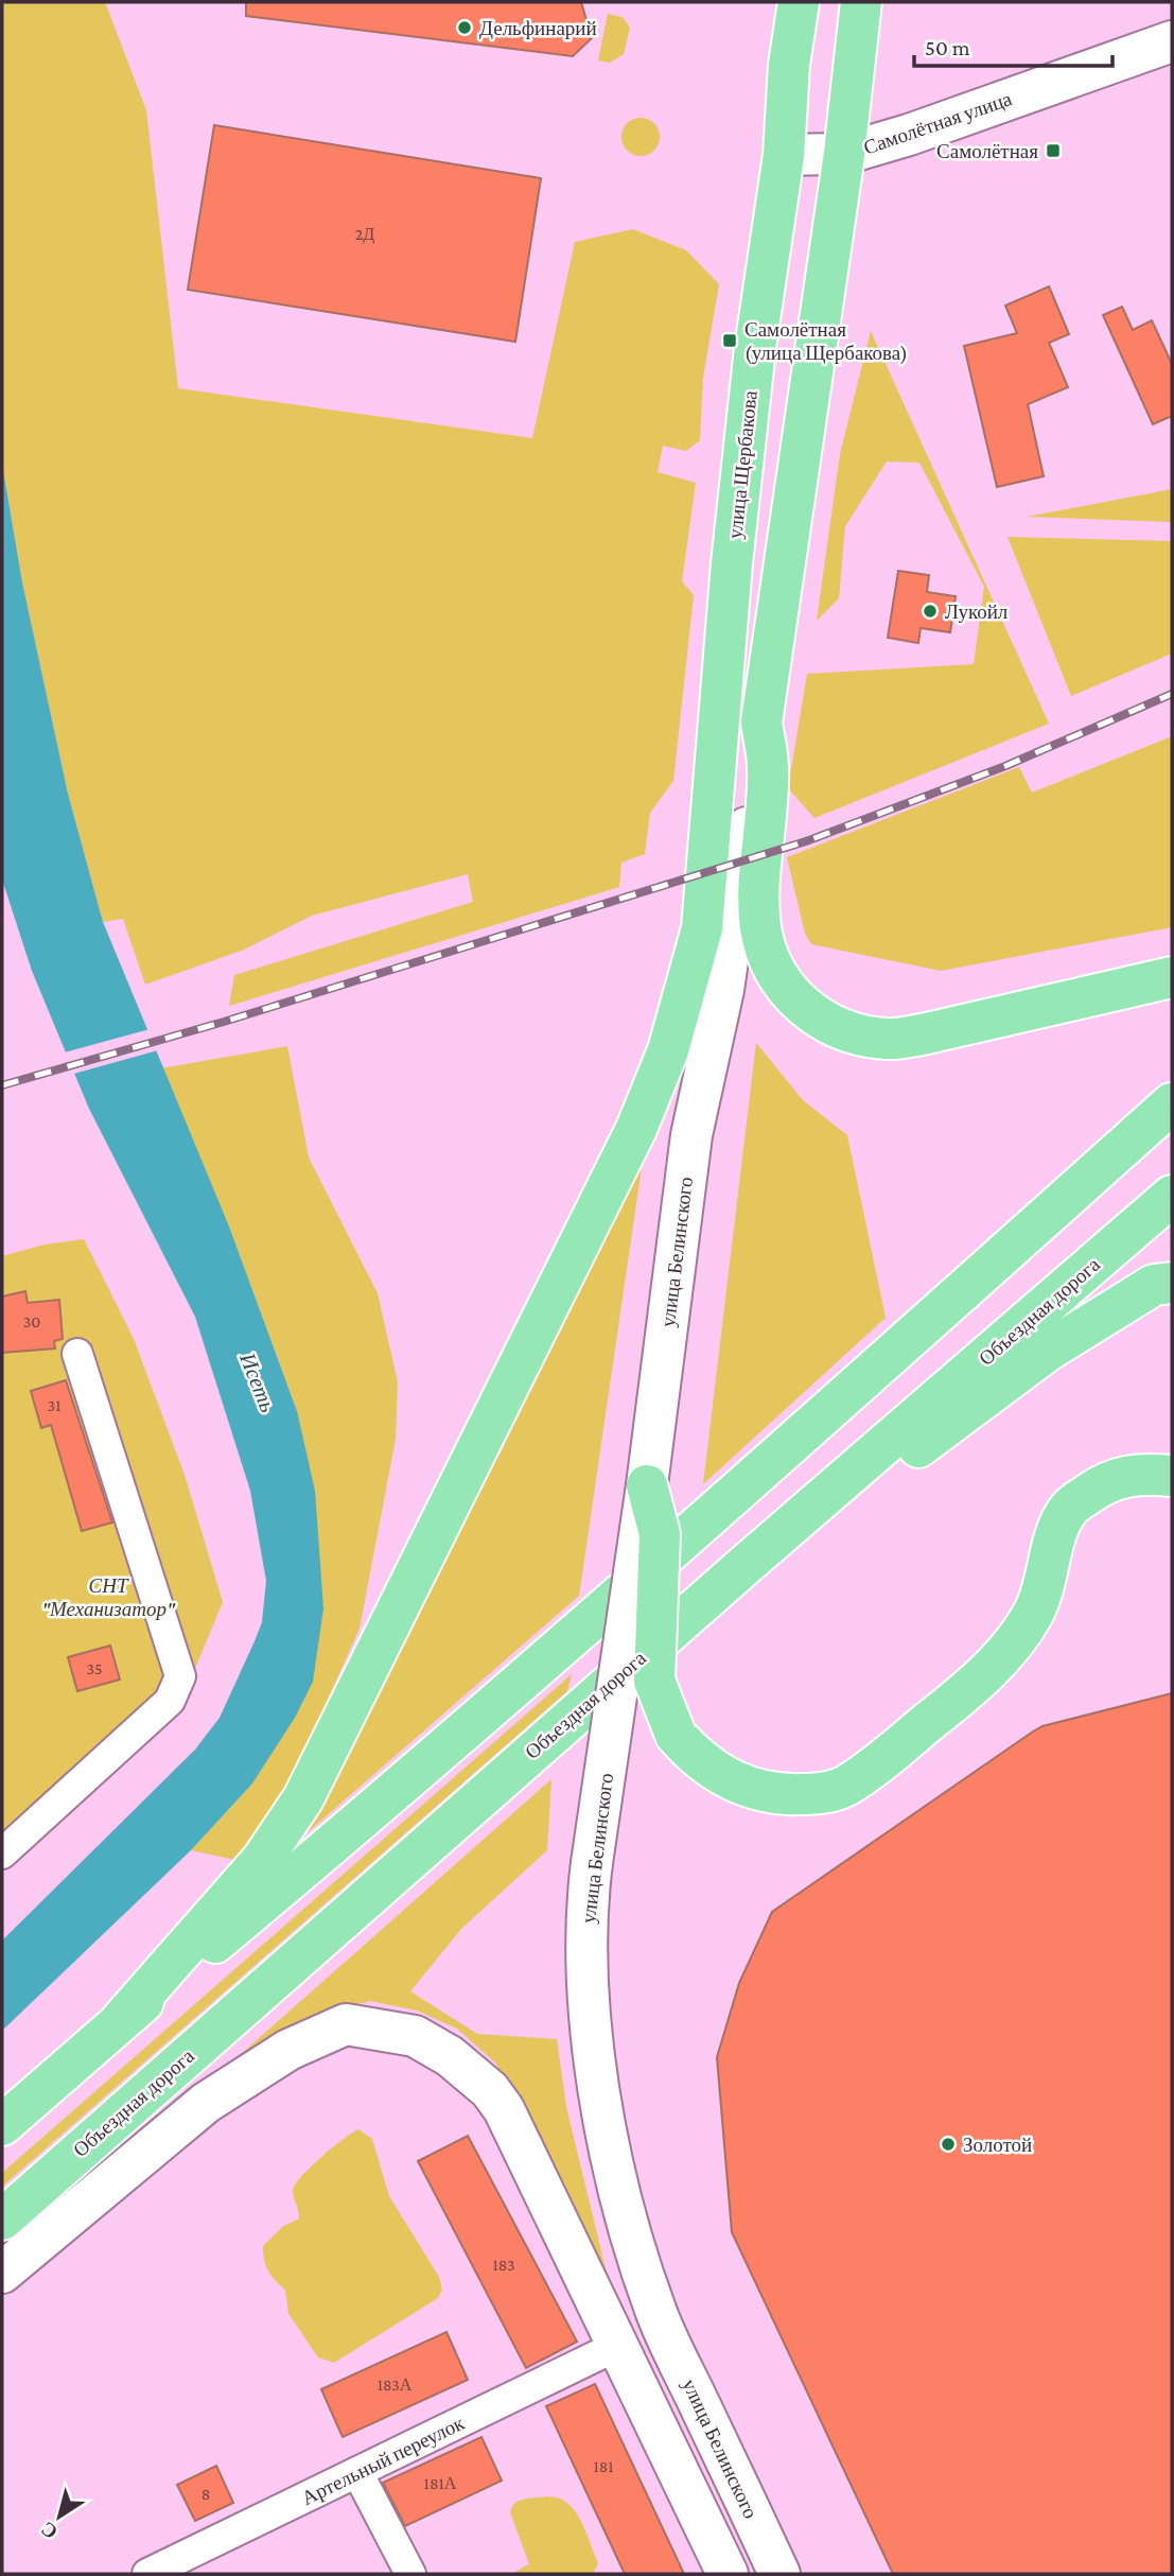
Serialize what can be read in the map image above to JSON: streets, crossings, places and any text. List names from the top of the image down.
{
  "streets": {
    "main road": [
      "Самолётная улица",
      "улица Щербакова",
      "улица Белинского",
      "Объездная дорога"
    ],
    "street": ["Артельный переулок"]
  },
  "crossings": [
    ["Самолётная улица", "улица Щербакова"],
    ["улица Щербакова", "улица Белинского"]
  ],
  "water": ["Исеть"],
  "parks": ["СНТ \"Механизатор\""],
  "places": {
    "other": ["Дельфинарий", "Лукойл", "Золотой"],
    "transit": ["Самолётная", "Самолётная (улица Щербакова)"]
  },
  "house_numbers": [
    "2Д",
    "30",
    "31",
    "35",
    "183",
    "183А",
    "181",
    "181А",
    "8"
  ],
  "scale_bar": "50 m",
  "north": "bottom left"
}
